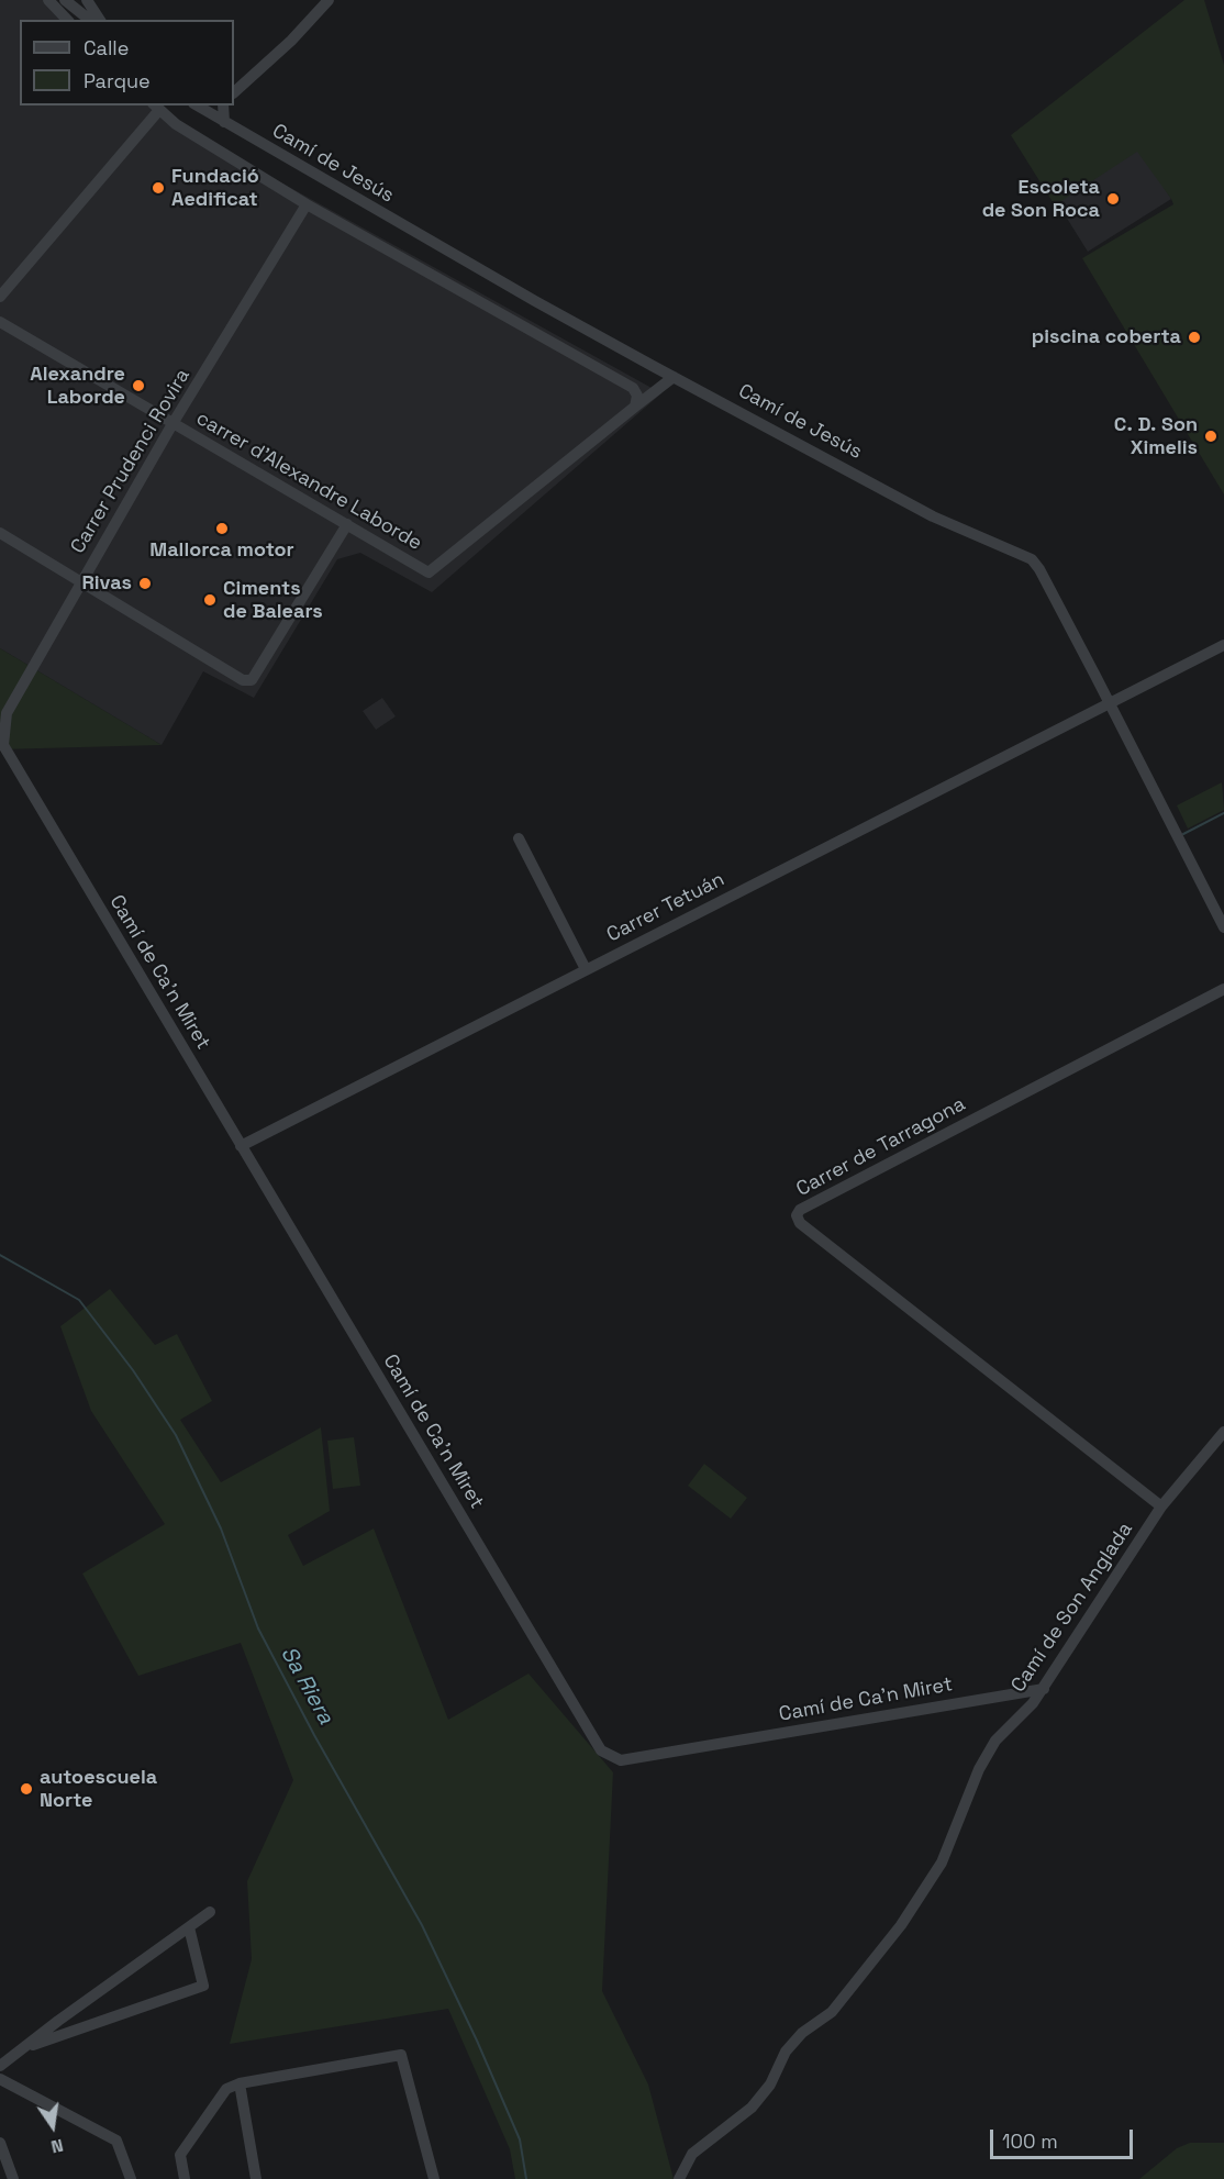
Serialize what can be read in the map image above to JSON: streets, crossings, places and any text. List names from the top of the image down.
{
  "streets": {
    "street": [
      "Camí de Jesús",
      "Carrer Prudenci Rovira",
      "carrer d'Alexandre Laborde",
      "Carrer Tetuán",
      "Camí de Ca'n Miret",
      "Carrer de Tarragona",
      "Camí de Son Anglada"
    ]
  },
  "crossings": [
    ["Camí de Jesús", "Carrer Tetuán"],
    ["Carrer Prudenci Rovira", "carrer d'Alexandre Laborde"],
    ["Carrer Prudenci Rovira", "Camí de Ca'n Miret"],
    ["Carrer Tetuán", "Camí de Ca'n Miret"],
    ["Camí de Ca'n Miret", "Camí de Son Anglada"],
    ["Carrer de Tarragona", "Camí de Son Anglada"]
  ],
  "water": ["Sa Riera"],
  "places": [
    "Fundació Aedificat",
    "Escoleta de Son Roca",
    "piscina coberta",
    "Alexandre Laborde",
    "C. D. Son Ximelis",
    "Mallorca motor",
    "Rivas",
    "Ciments de Balears",
    "autoescuela Norte"
  ],
  "legend": ["Calle", "Parque"],
  "scale_bar": "100 m",
  "north": "bottom"
}
